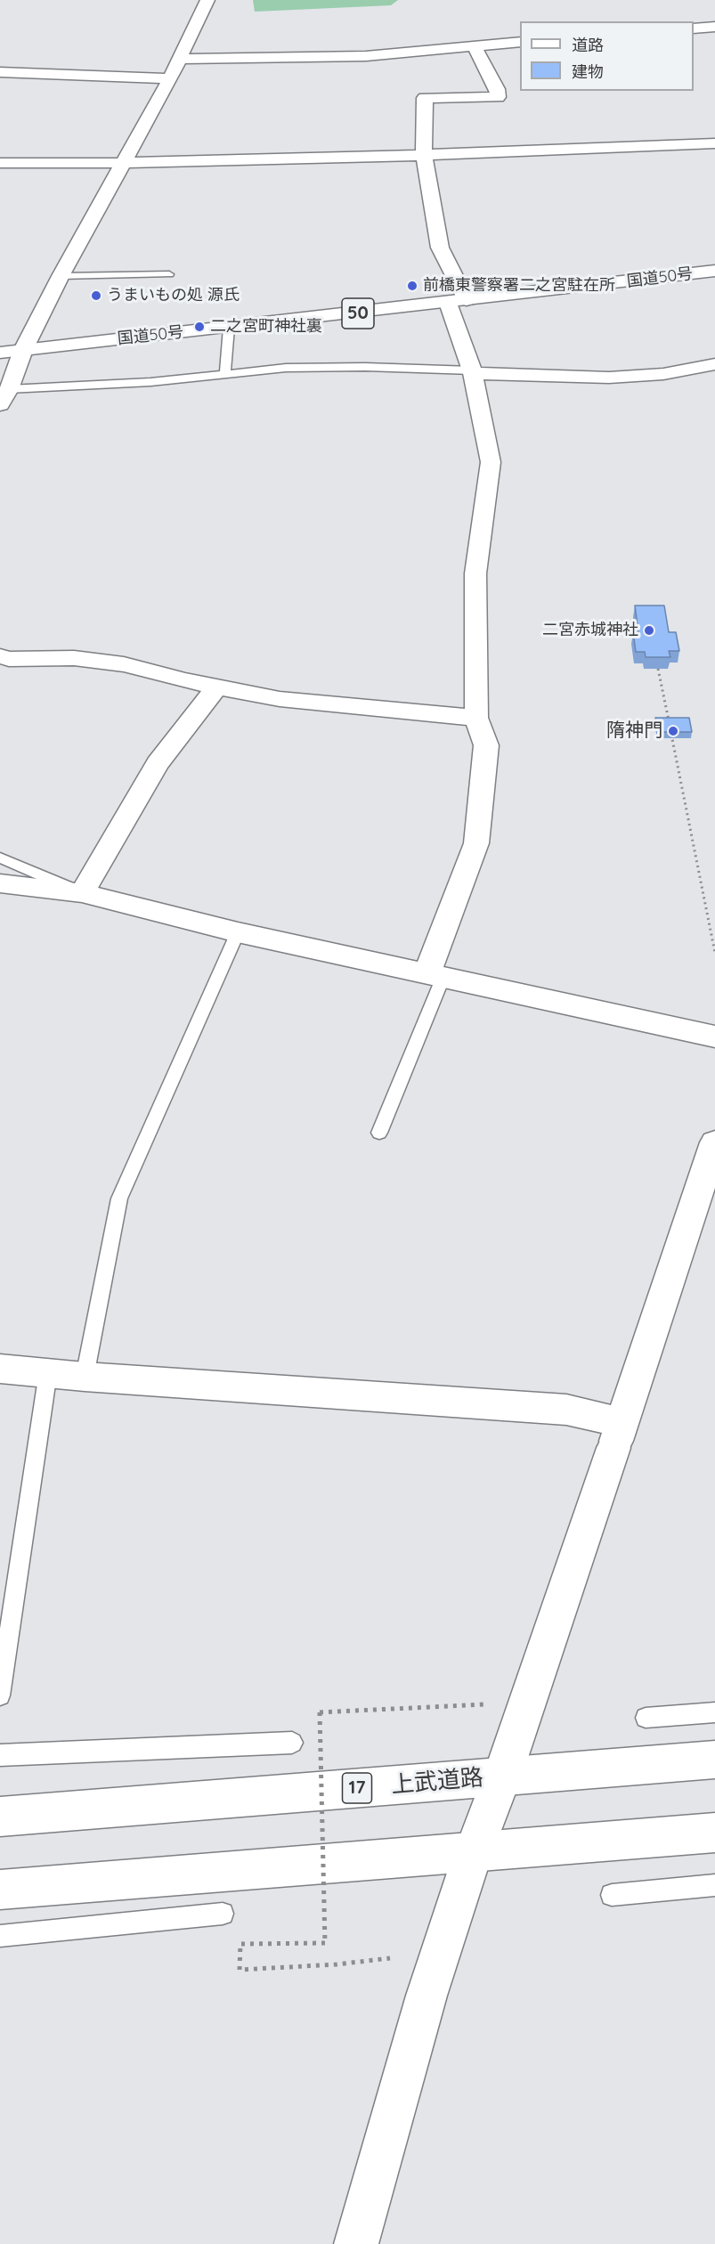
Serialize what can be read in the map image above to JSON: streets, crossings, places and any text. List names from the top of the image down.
{
  "streets": {
    "main road": [
      "国道50号",
      "50",
      "上武道路",
      "17"
    ]
  },
  "places": [
    "前橋東警察署二之宮駐在所",
    "うまいもの処 源氏",
    "二之宮町神社裏",
    "二宮赤城神社",
    "隋神門"
  ],
  "legend": ["道路", "建物"]
}
